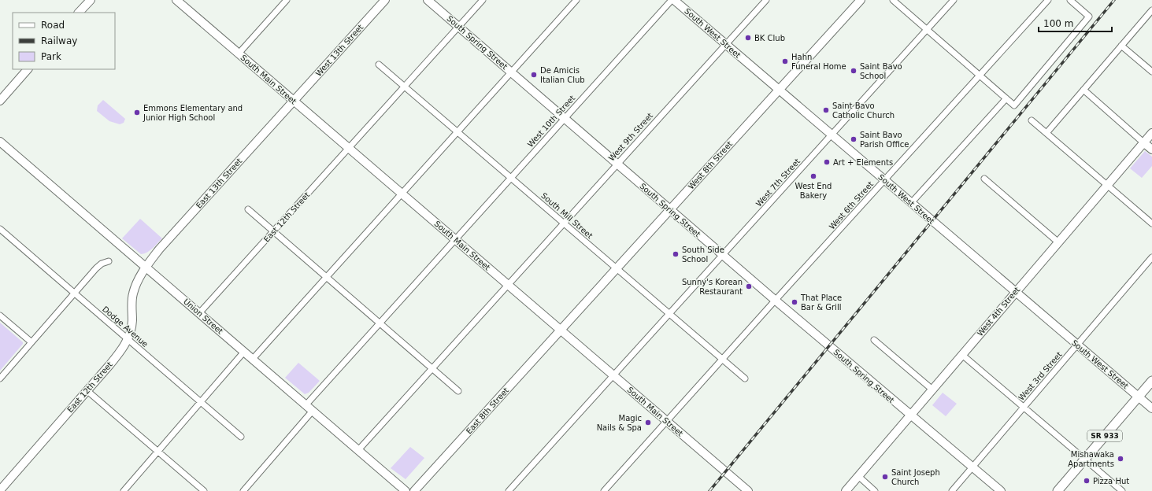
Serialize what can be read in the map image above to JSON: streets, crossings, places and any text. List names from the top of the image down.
{
  "streets": {
    "main road": ["SR 933"],
    "street": [
      "South West Street",
      "South Spring Street",
      "West 13th Street",
      "South Main Street",
      "West 10th Street",
      "West 9th Street",
      "West 8th Street",
      "West 7th Street",
      "East 13th Street",
      "West 6th Street",
      "South Mill Street",
      "East 12th Street",
      "West 4th Street",
      "Union Street",
      "Dodge Avenue",
      "West 3rd Street",
      "East 8th Street"
    ]
  },
  "crossings": [
    ["South West Street", "West 10th Street"],
    ["South West Street", "West 9th Street"],
    ["South West Street", "West 8th Street"],
    ["South West Street", "West 7th Street"],
    ["South West Street", "West 6th Street"],
    ["South West Street", "West 4th Street"],
    ["South West Street", "West 3rd Street"],
    ["South West Street", "SR 933"],
    ["South Spring Street", "West 10th Street"],
    ["South Spring Street", "West 9th Street"],
    ["South Spring Street", "West 8th Street"],
    ["South Spring Street", "West 7th Street"],
    ["South Spring Street", "West 6th Street"],
    ["South Spring Street", "East 12th Street"],
    ["South Spring Street", "West 4th Street"],
    ["South Spring Street", "West 3rd Street"],
    ["West 13th Street", "South Main Street"],
    ["West 13th Street", "East 13th Street"],
    ["South Main Street", "West 10th Street"],
    ["South Main Street", "West 9th Street"],
    ["South Main Street", "West 8th Street"],
    ["South Main Street", "West 7th Street"],
    ["South Main Street", "East 13th Street"],
    ["South Main Street", "West 6th Street"],
    ["South Main Street", "East 12th Street"],
    ["South Main Street", "East 8th Street"],
    ["West 10th Street", "South Mill Street"],
    ["West 10th Street", "Union Street"],
    ["West 9th Street", "South Mill Street"],
    ["West 9th Street", "Union Street"],
    ["West 8th Street", "South Mill Street"],
    ["West 8th Street", "East 8th Street"],
    ["West 7th Street", "South Mill Street"],
    ["East 13th Street", "East 12th Street"],
    ["East 13th Street", "Union Street"],
    ["West 6th Street", "South Mill Street"],
    ["South Mill Street", "East 12th Street"],
    ["East 12th Street", "Union Street"],
    ["East 12th Street", "Dodge Avenue"]
  ],
  "places": [
    "BK Club",
    "Hahn Funeral Home",
    "Saint Bavo School",
    "De Amicis Italian Club",
    "Saint Bavo Catholic Church",
    "Emmons Elementary and Junior High School",
    "Saint Bavo Parish Office",
    "Art + Elements",
    "West End Bakery",
    "South Side School",
    "Sunny's Korean Restaurant",
    "That Place Bar & Grill",
    "Magic Nails & Spa",
    "Mishawaka Apartments",
    "Saint Joseph Church",
    "Pizza Hut"
  ],
  "legend": ["Road", "Railway", "Park"],
  "scale_bar": "100 m"
}
